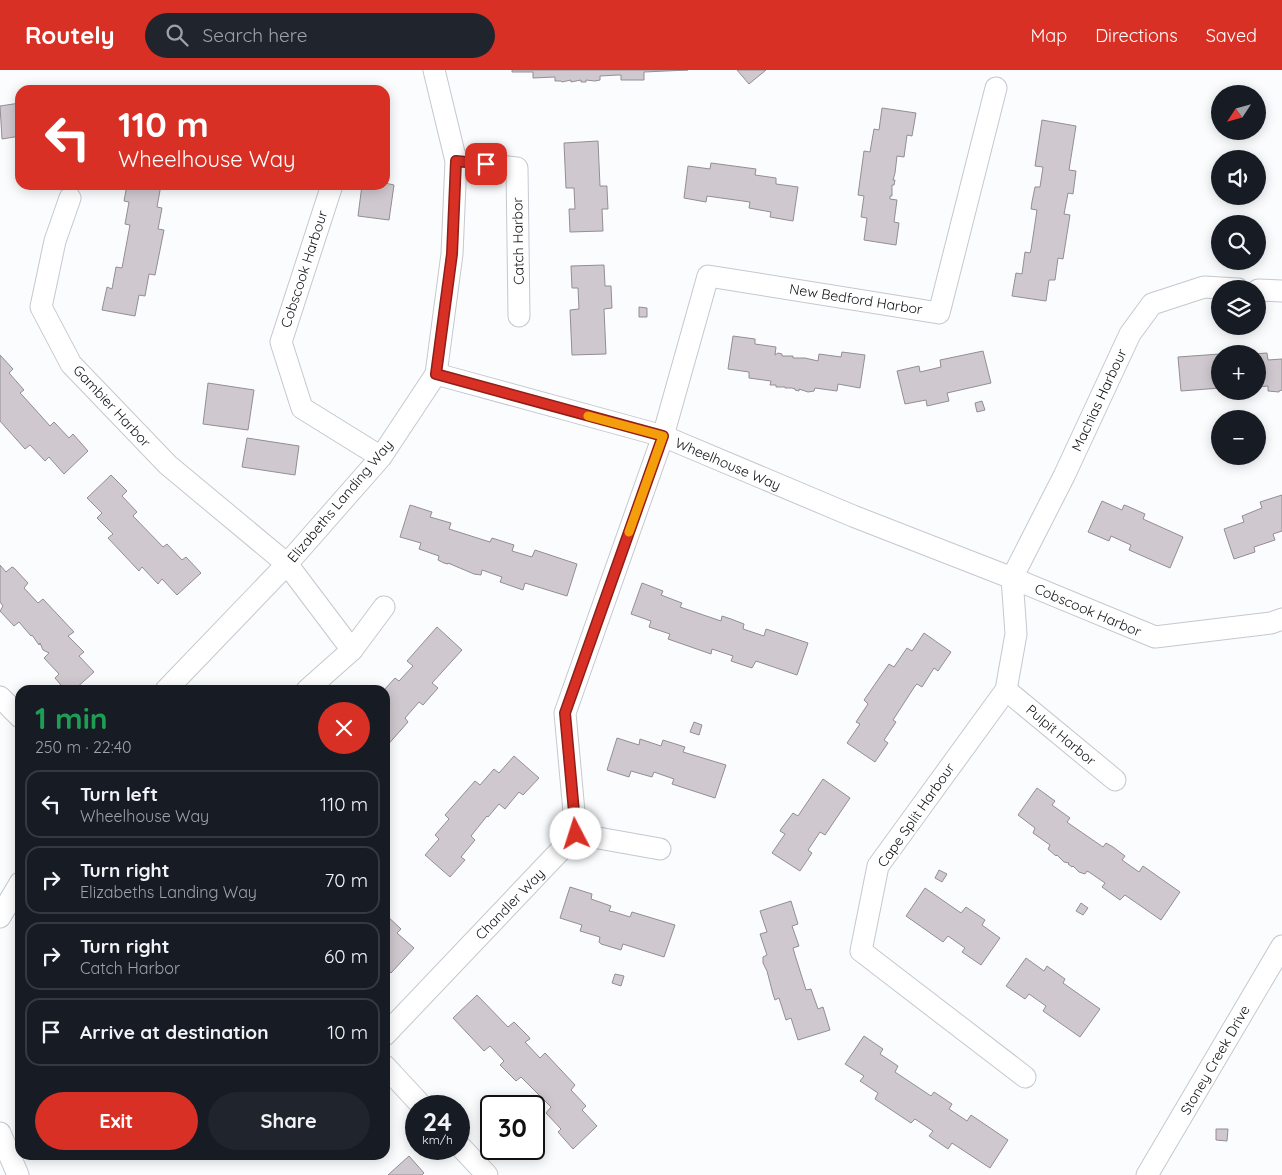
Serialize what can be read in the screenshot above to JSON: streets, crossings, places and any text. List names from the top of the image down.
{
  "streets": {
    "street": [
      "Catch Harbor",
      "Cobscook Harbour",
      "New Bedford Harbor",
      "Machias Harbour",
      "Gambier Harbor",
      "Wheelhouse Way",
      "Elizabeths Landing Way",
      "Cobscook Harbor",
      "Pulpit Harbor",
      "Cape Split Harbour",
      "Chandler Way",
      "Stoney Creek Drive"
    ]
  },
  "crossings": [
    ["Catch Harbor", "Elizabeths Landing Way"],
    ["Cobscook Harbour", "Elizabeths Landing Way"],
    ["New Bedford Harbor", "Wheelhouse Way"],
    ["Machias Harbour", "Wheelhouse Way"],
    ["Machias Harbour", "Cobscook Harbor"],
    ["Machias Harbour", "Cape Split Harbour"],
    ["Gambier Harbor", "Elizabeths Landing Way"],
    ["Wheelhouse Way", "Elizabeths Landing Way"],
    ["Wheelhouse Way", "Cobscook Harbor"],
    ["Wheelhouse Way", "Cape Split Harbour"],
    ["Cobscook Harbor", "Cape Split Harbour"],
    ["Pulpit Harbor", "Cape Split Harbour"]
  ],
  "north": "bottom left",
  "page": {
    "header": "Routely",
    "search": "Search here",
    "nav": ["Map", "Directions", "Saved"],
    "map_buttons": ["+", "−"],
    "turn": ["110 m", "Wheelhouse Way"],
    "heading": ["1 min", "250 m · 22:40"],
    "list": [
      {
        "name": "Turn left",
        "note": "Wheelhouse Way",
        "value": "110 m"
      },
      {
        "name": "Turn right",
        "note": "Elizabeths Landing Way",
        "value": "70 m"
      },
      {
        "name": "Turn right",
        "note": "Catch Harbor",
        "value": "60 m"
      },
      {
        "name": "Arrive at destination",
        "value": "10 m"
      }
    ],
    "buttons": ["Exit", "Share"],
    "speed": "24 km/h",
    "limit": "30"
  }
}
